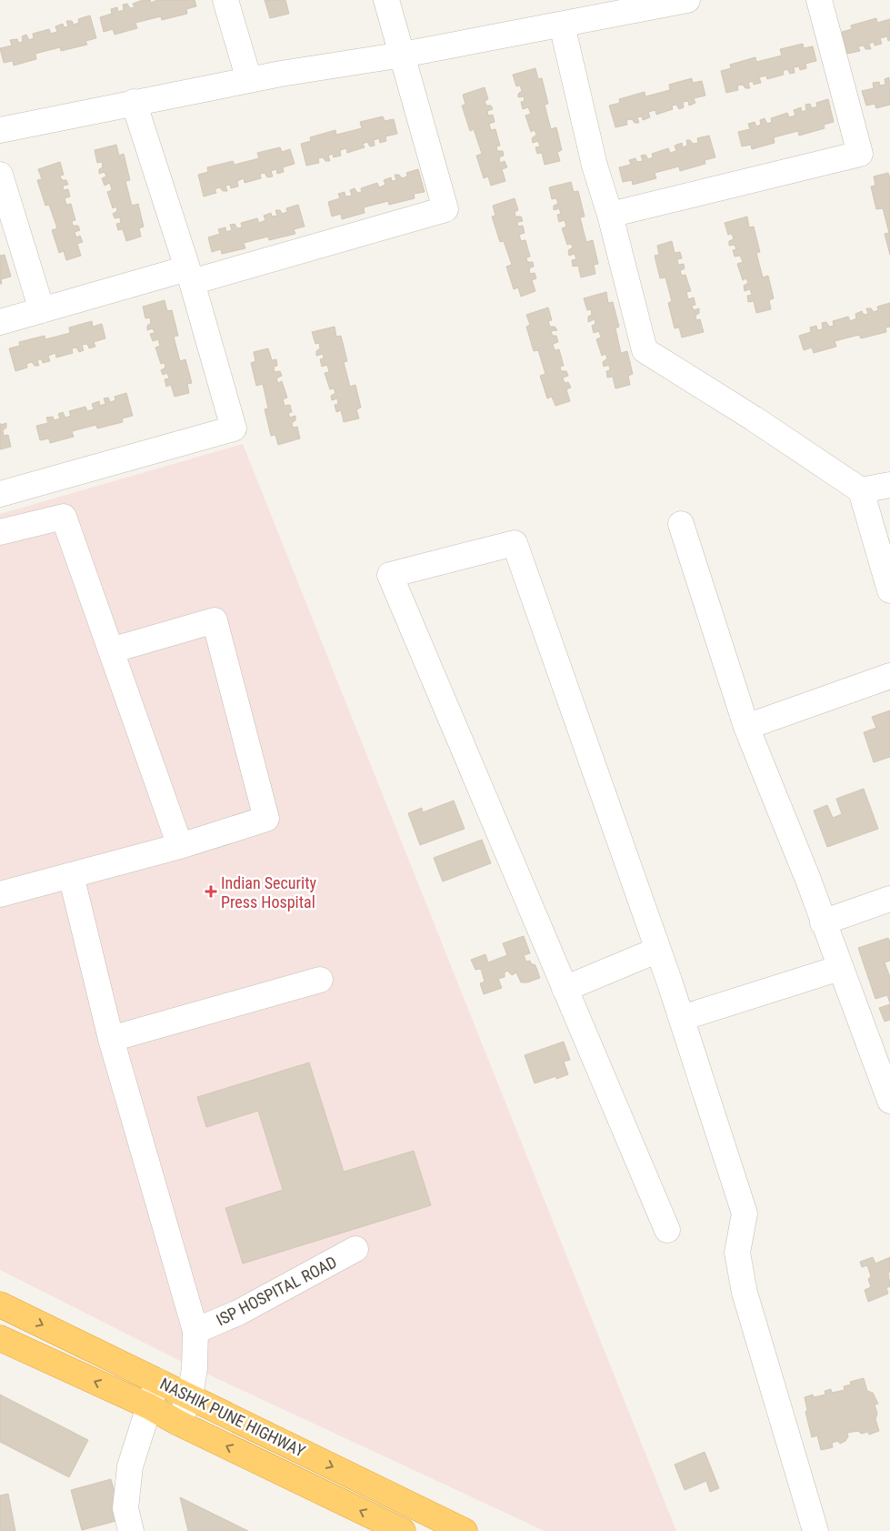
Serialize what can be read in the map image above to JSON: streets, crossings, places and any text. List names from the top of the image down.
{
  "streets": {
    "highway": ["NASHIK PUNE HIGHWAY"],
    "street": ["ISP HOSPITAL ROAD"]
  },
  "places": {
    "health": ["Indian Security Press Hospital"]
  }
}
